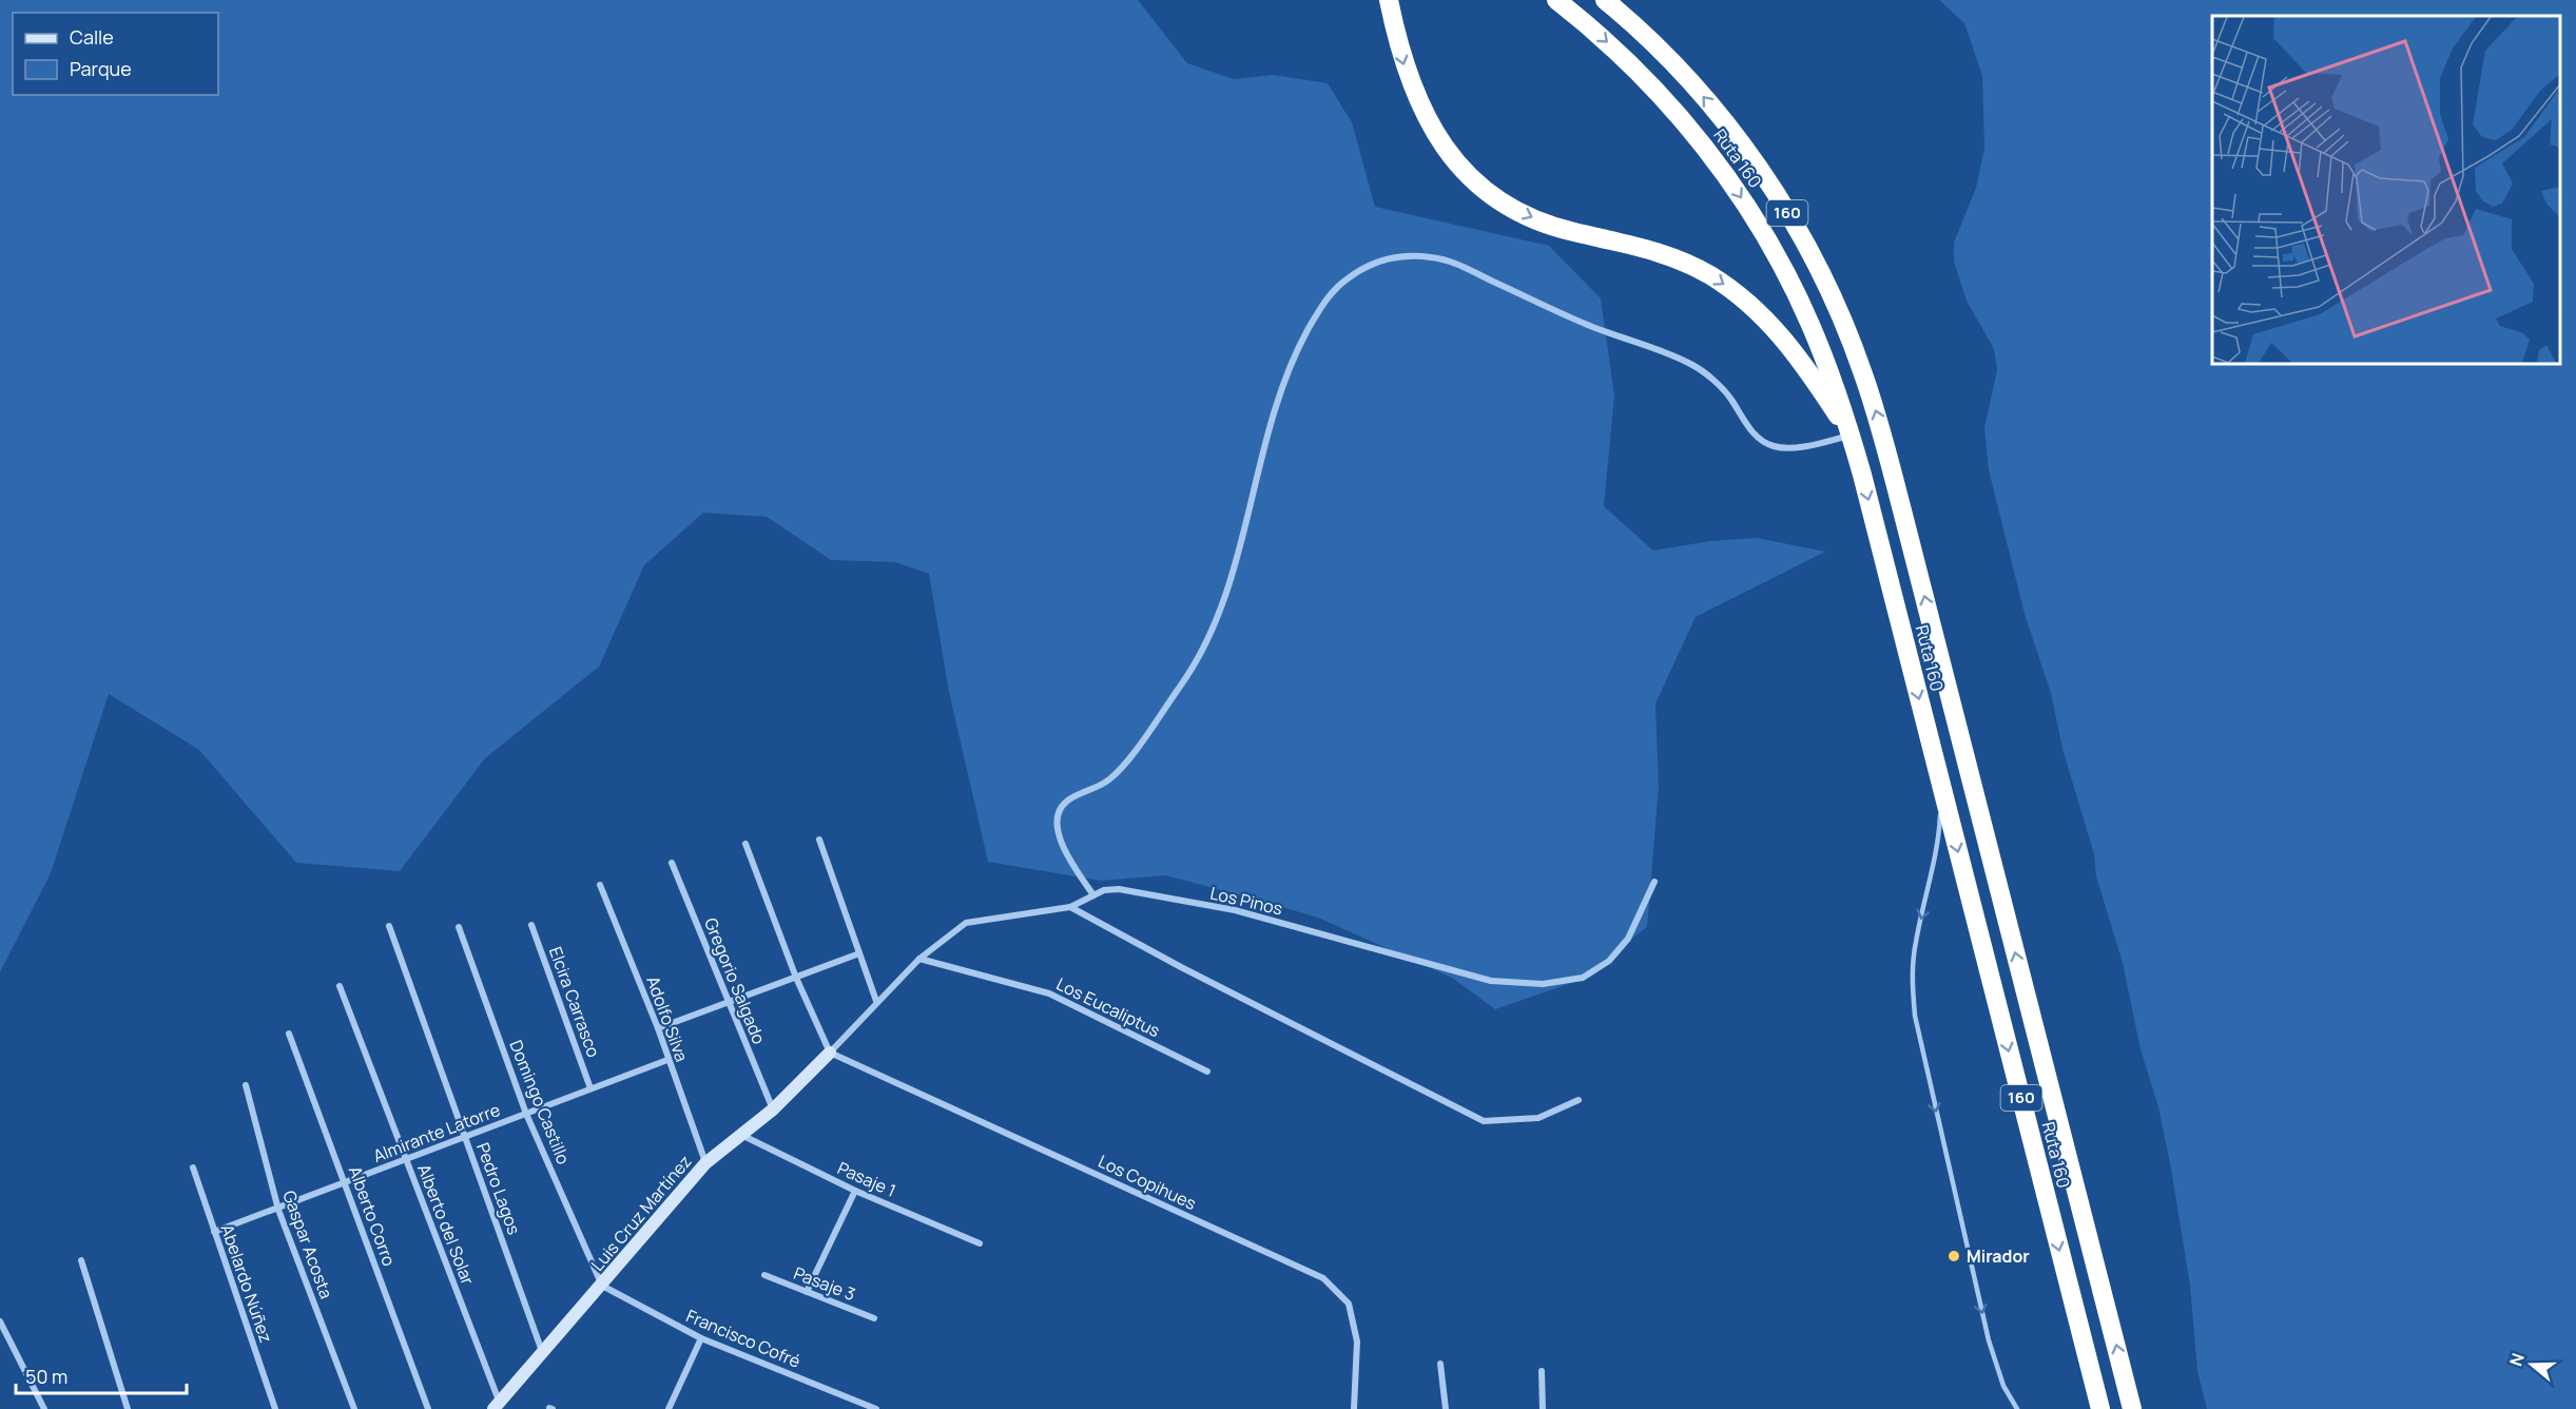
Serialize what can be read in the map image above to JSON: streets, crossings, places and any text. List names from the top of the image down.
{
  "streets": {
    "highway": ["Ruta 160", "160"],
    "street": [
      "Los Pinos",
      "Gregorio Salgado",
      "Elcira Carrasco",
      "Los Eucaliptus",
      "Adolfo Silva",
      "Domingo Castillo",
      "Almirante Latorre",
      "Pasaje 1",
      "Los Copihues",
      "Pedro Lagos",
      "Luis Cruz Martínez",
      "Alberto Corro",
      "Alberto del Solar",
      "Gaspar Acosta",
      "Abelardo Núñez",
      "Pasaje 3",
      "Francisco Cofré"
    ]
  },
  "crossings": [
    ["Los Pinos", "Los Eucaliptus"],
    ["Los Pinos", "Los Copihues"],
    ["Los Pinos", "Luis Cruz Martínez"],
    ["Gregorio Salgado", "Luis Cruz Martínez"],
    ["Elcira Carrasco", "Almirante Latorre"],
    ["Adolfo Silva", "Almirante Latorre"],
    ["Adolfo Silva", "Luis Cruz Martínez"],
    ["Domingo Castillo", "Almirante Latorre"],
    ["Domingo Castillo", "Luis Cruz Martínez"],
    ["Domingo Castillo", "Francisco Cofré"],
    ["Almirante Latorre", "Pedro Lagos"],
    ["Almirante Latorre", "Alberto Corro"],
    ["Almirante Latorre", "Alberto del Solar"],
    ["Almirante Latorre", "Gaspar Acosta"],
    ["Almirante Latorre", "Abelardo Núñez"],
    ["Pasaje 1", "Luis Cruz Martínez"],
    ["Los Copihues", "Luis Cruz Martínez"],
    ["Pedro Lagos", "Luis Cruz Martínez"],
    ["Luis Cruz Martínez", "Alberto del Solar"],
    ["Luis Cruz Martínez", "Francisco Cofré"]
  ],
  "places": ["Mirador"],
  "legend": ["Calle", "Parque"],
  "scale_bar": "50 m",
  "north": "left"
}
